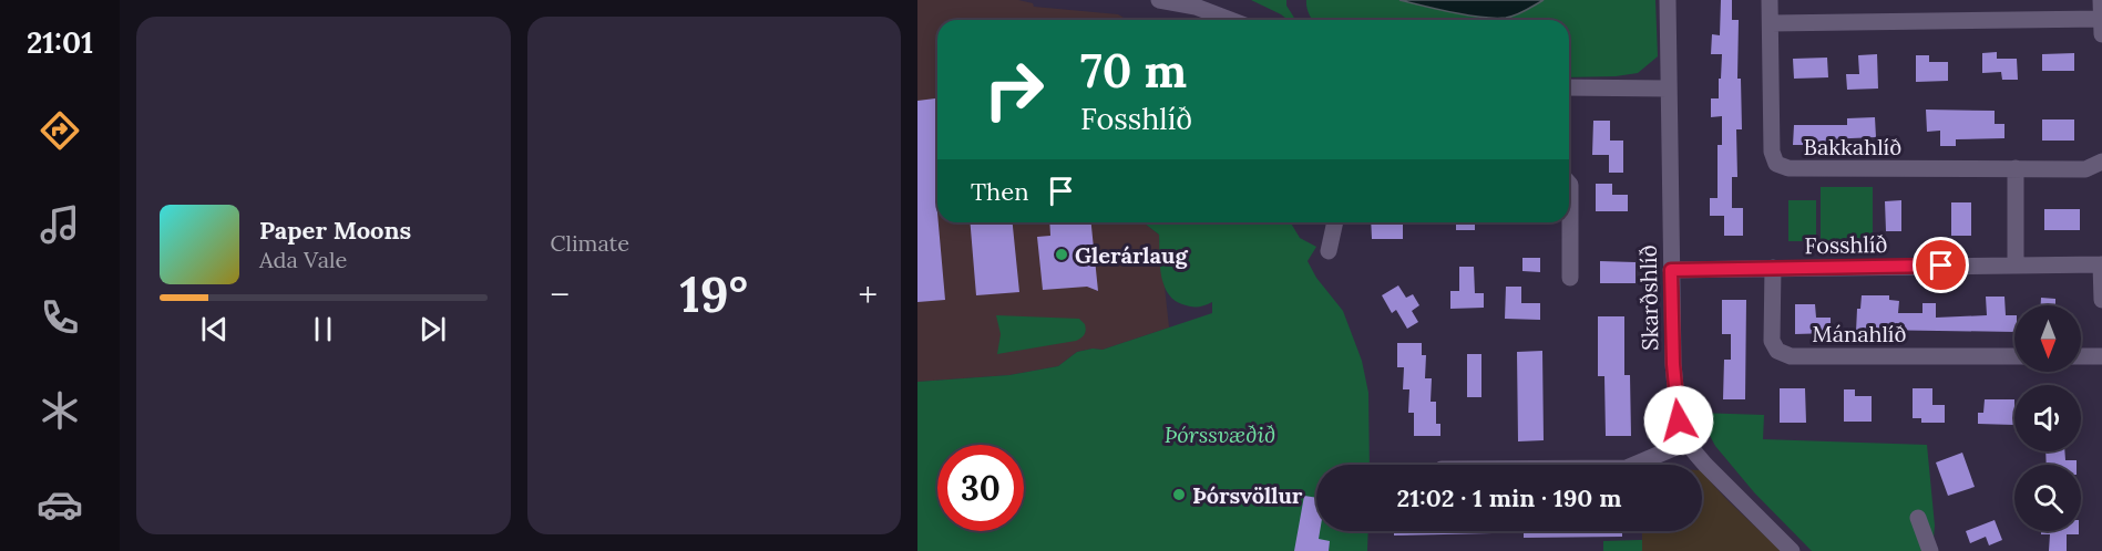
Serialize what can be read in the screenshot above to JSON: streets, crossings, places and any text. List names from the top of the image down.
{
  "streets": {
    "street": [
      "Bakkahlíð",
      "Fosshlíð",
      "Skarðshlíð",
      "Mánahlíð"
    ]
  },
  "crossings": [
    ["Fosshlíð", "Skarðshlíð"],
    ["Fosshlíð", "Mánahlíð"]
  ],
  "parks": ["Þórssvæðið"],
  "places": ["Glerárlaug", "Þórsvöllur"],
  "north": "bottom",
  "page": {
    "tabs": "21:01",
    "tile": "Climate",
    "turn": ["70 m", "Fosshlíð"],
    "then": "Then",
    "song": ["Paper Moons", "Ada Vale"],
    "heat": ["−", "19°", "+"],
    "limit": "30",
    "trip": "21:02 · 1 min · 190 m"
  }
}
